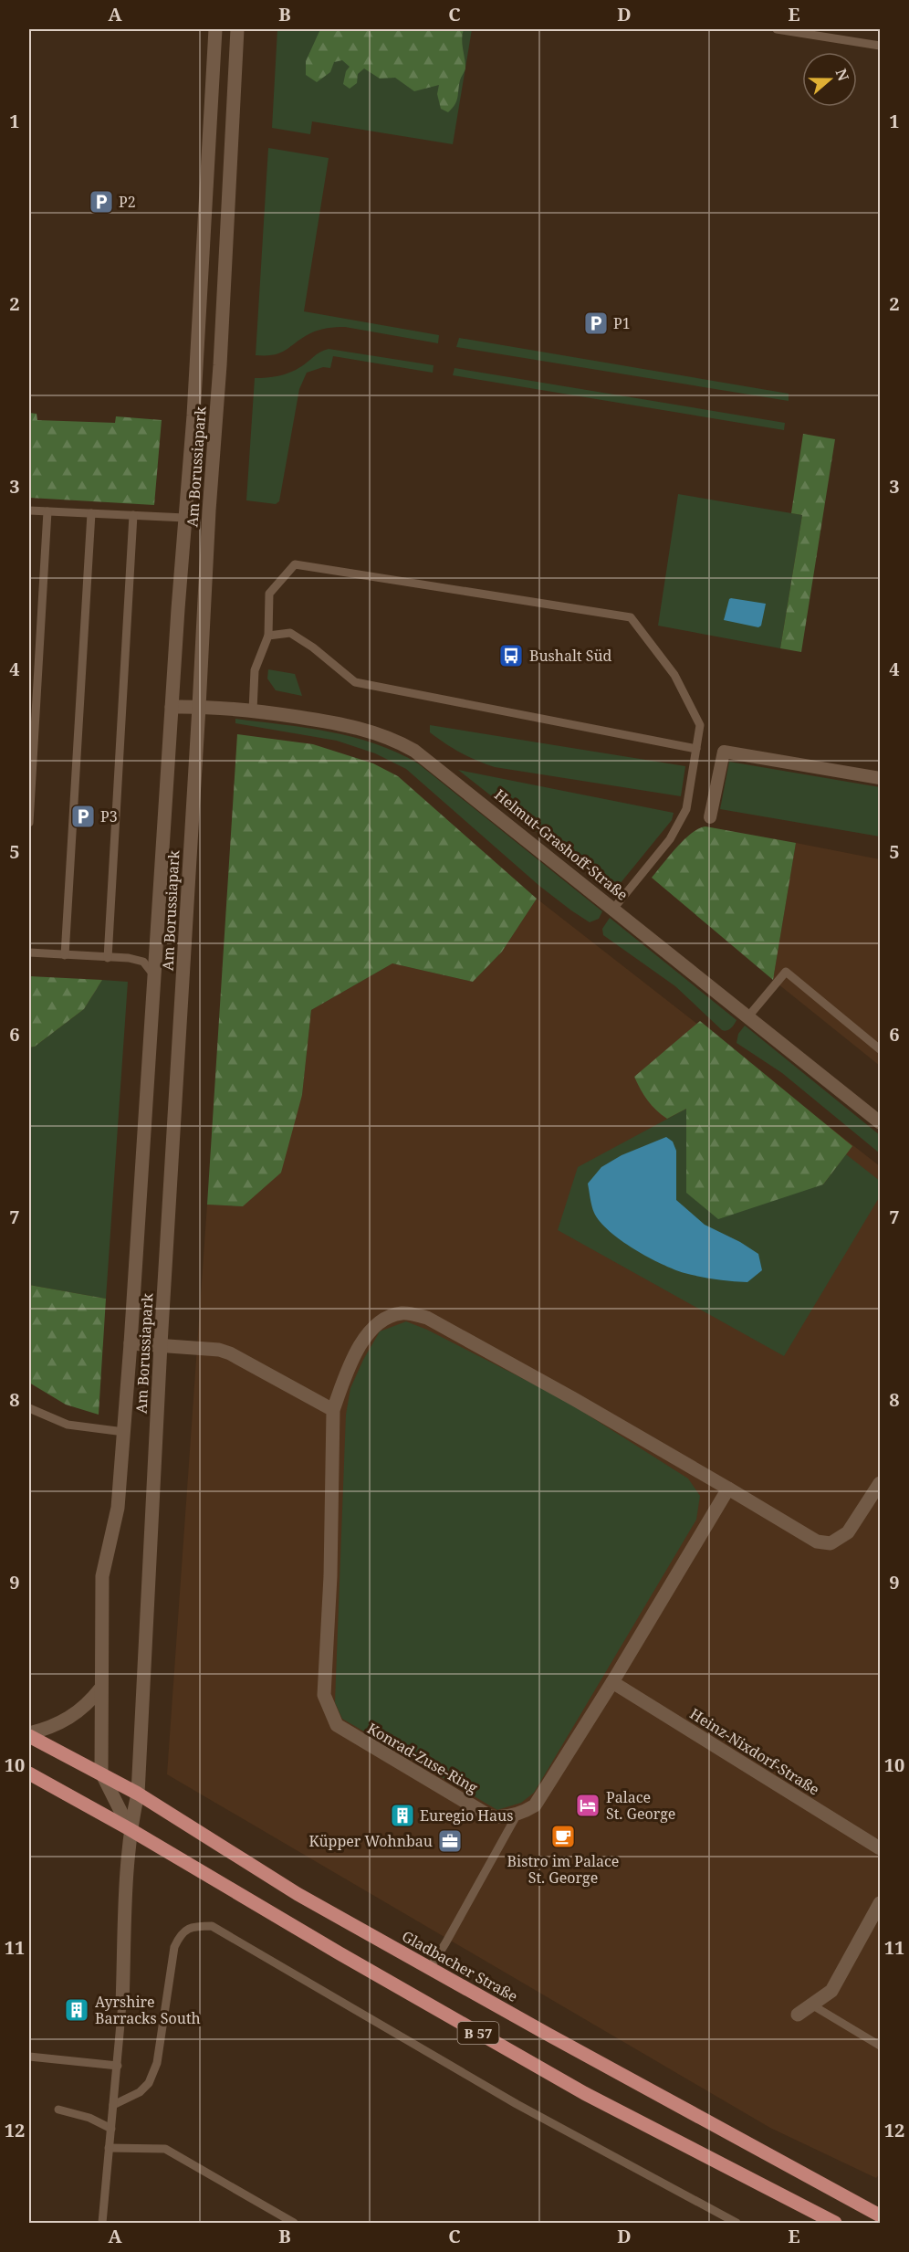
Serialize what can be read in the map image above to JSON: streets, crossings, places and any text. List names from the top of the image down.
{
  "streets": {
    "main road": ["Gladbacher Straße", "B 57"],
    "street": [
      "Am Borussiapark",
      "Helmut-Grashoff-Straße",
      "Heinz-Nixdorf-Straße",
      "Konrad-Zuse-Ring"
    ]
  },
  "crossings": [
    ["Am Borussiapark", "Helmut-Grashoff-Straße"],
    ["Am Borussiapark", "Gladbacher Straße"],
    ["Am Borussiapark", "B 57"],
    ["Heinz-Nixdorf-Straße", "Konrad-Zuse-Ring"]
  ],
  "places": {
    "parking": ["P2", "P1", "P3"],
    "bus stop": ["Bushalt Süd"],
    "hotel": ["Palace St. George"],
    "building": ["Euregio Haus", "Ayrshire Barracks South"],
    "cafe": ["Bistro im Palace St. George"],
    "office": ["Küpper Wohnbau"]
  },
  "north": "right",
  "grid": {
    "columns": [
      "A",
      "B",
      "C",
      "D",
      "E"
    ],
    "rows": [
      "1",
      "2",
      "3",
      "4",
      "5",
      "6",
      "7",
      "8",
      "9",
      "10",
      "11",
      "12"
    ]
  }
}
